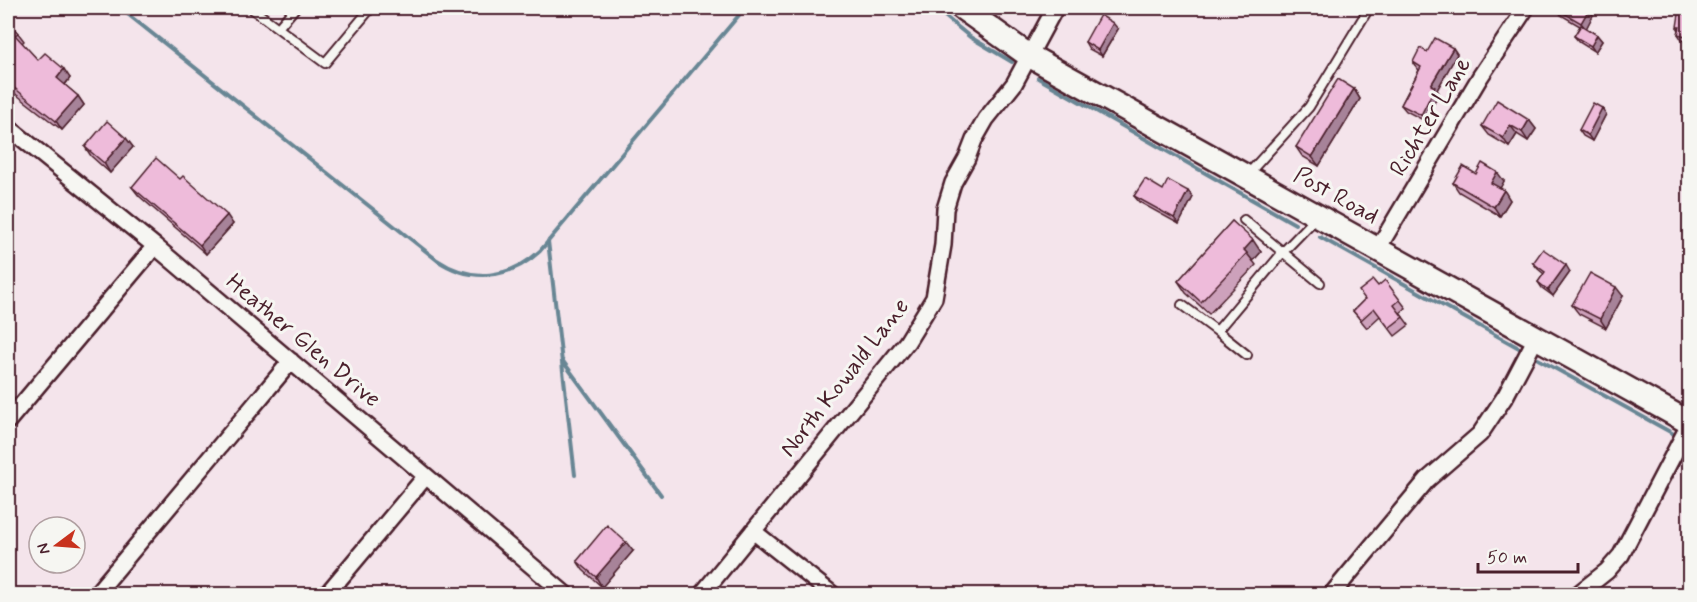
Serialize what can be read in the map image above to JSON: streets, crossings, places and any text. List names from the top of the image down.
{
  "streets": {
    "street": [
      "Richter Lane",
      "Post Road",
      "Heather Glen Drive",
      "North Kowald Lane"
    ]
  },
  "crossings": [
    ["Richter Lane", "Post Road"],
    ["Post Road", "North Kowald Lane"]
  ],
  "scale_bar": "50 m",
  "north": "left"
}
